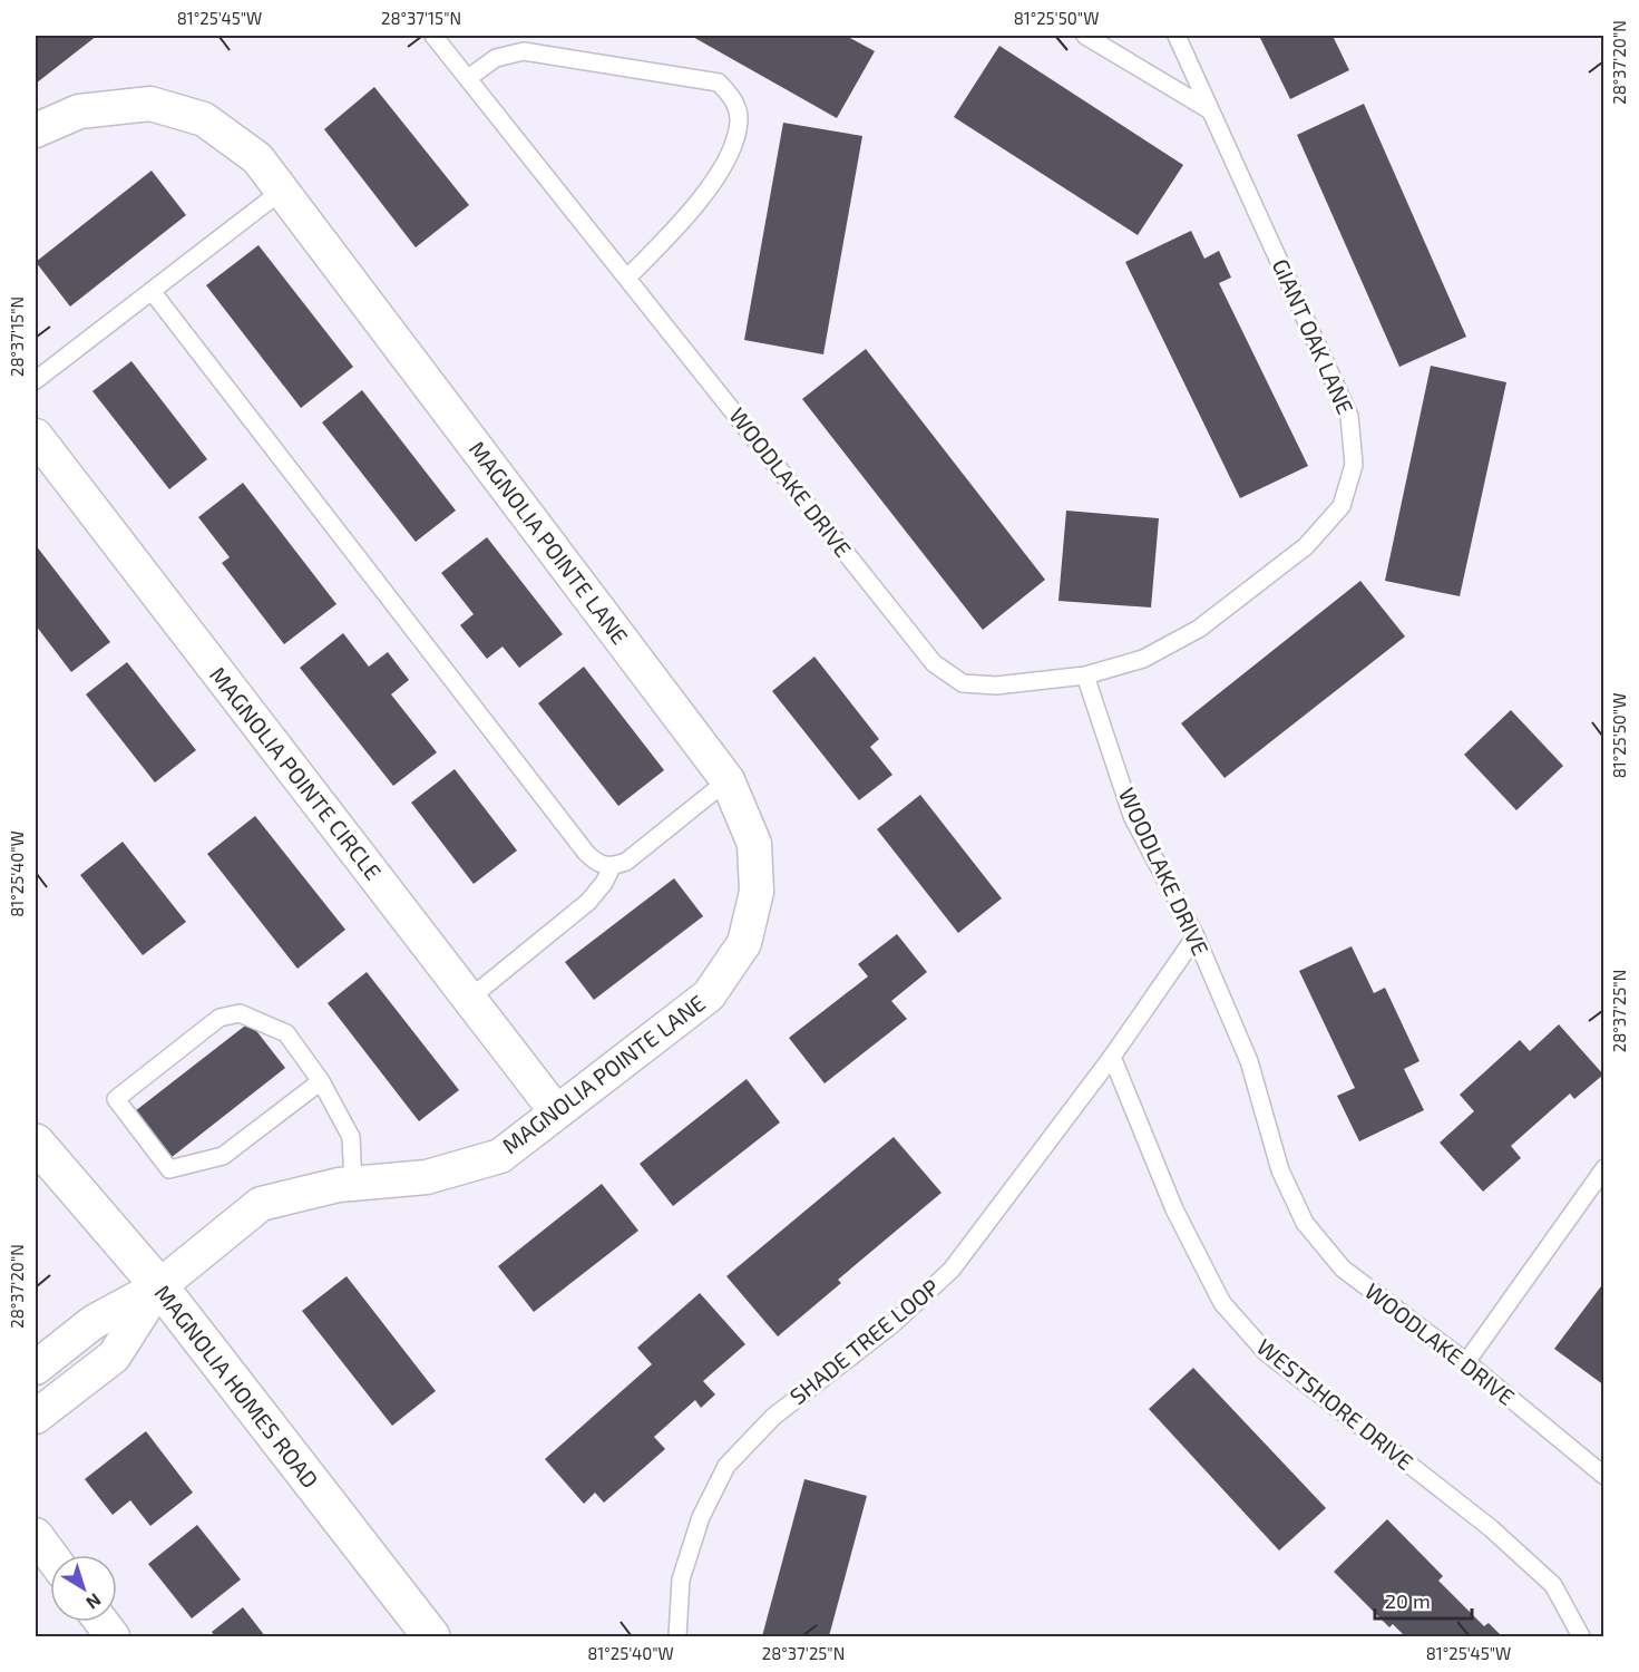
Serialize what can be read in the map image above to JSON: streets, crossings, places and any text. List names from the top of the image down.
{
  "streets": {
    "street": ["MAGNOLIA POINTE LANE", "MAGNOLIA POINTE CIRCLE", "MAGNOLIA HOMES ROAD"],
    "lane": [
      "GIANT OAK LANE",
      "WOODLAKE DRIVE",
      "SHADE TREE LOOP",
      "WESTSHORE DRIVE"
    ]
  },
  "crossings": [
    ["GIANT OAK LANE", "WOODLAKE DRIVE"],
    ["WOODLAKE DRIVE", "SHADE TREE LOOP"],
    ["MAGNOLIA POINTE LANE", "MAGNOLIA POINTE CIRCLE"],
    ["MAGNOLIA POINTE LANE", "MAGNOLIA HOMES ROAD"],
    ["SHADE TREE LOOP", "WESTSHORE DRIVE"]
  ],
  "scale_bar": "20 m",
  "north": "bottom right",
  "coordinates": [
    "81°25'45\"W",
    "28°37'15\"N",
    "81°25'50\"W",
    "28°37'20\"N",
    "81°25'40\"W",
    "28°37'25\"N"
  ]
}
